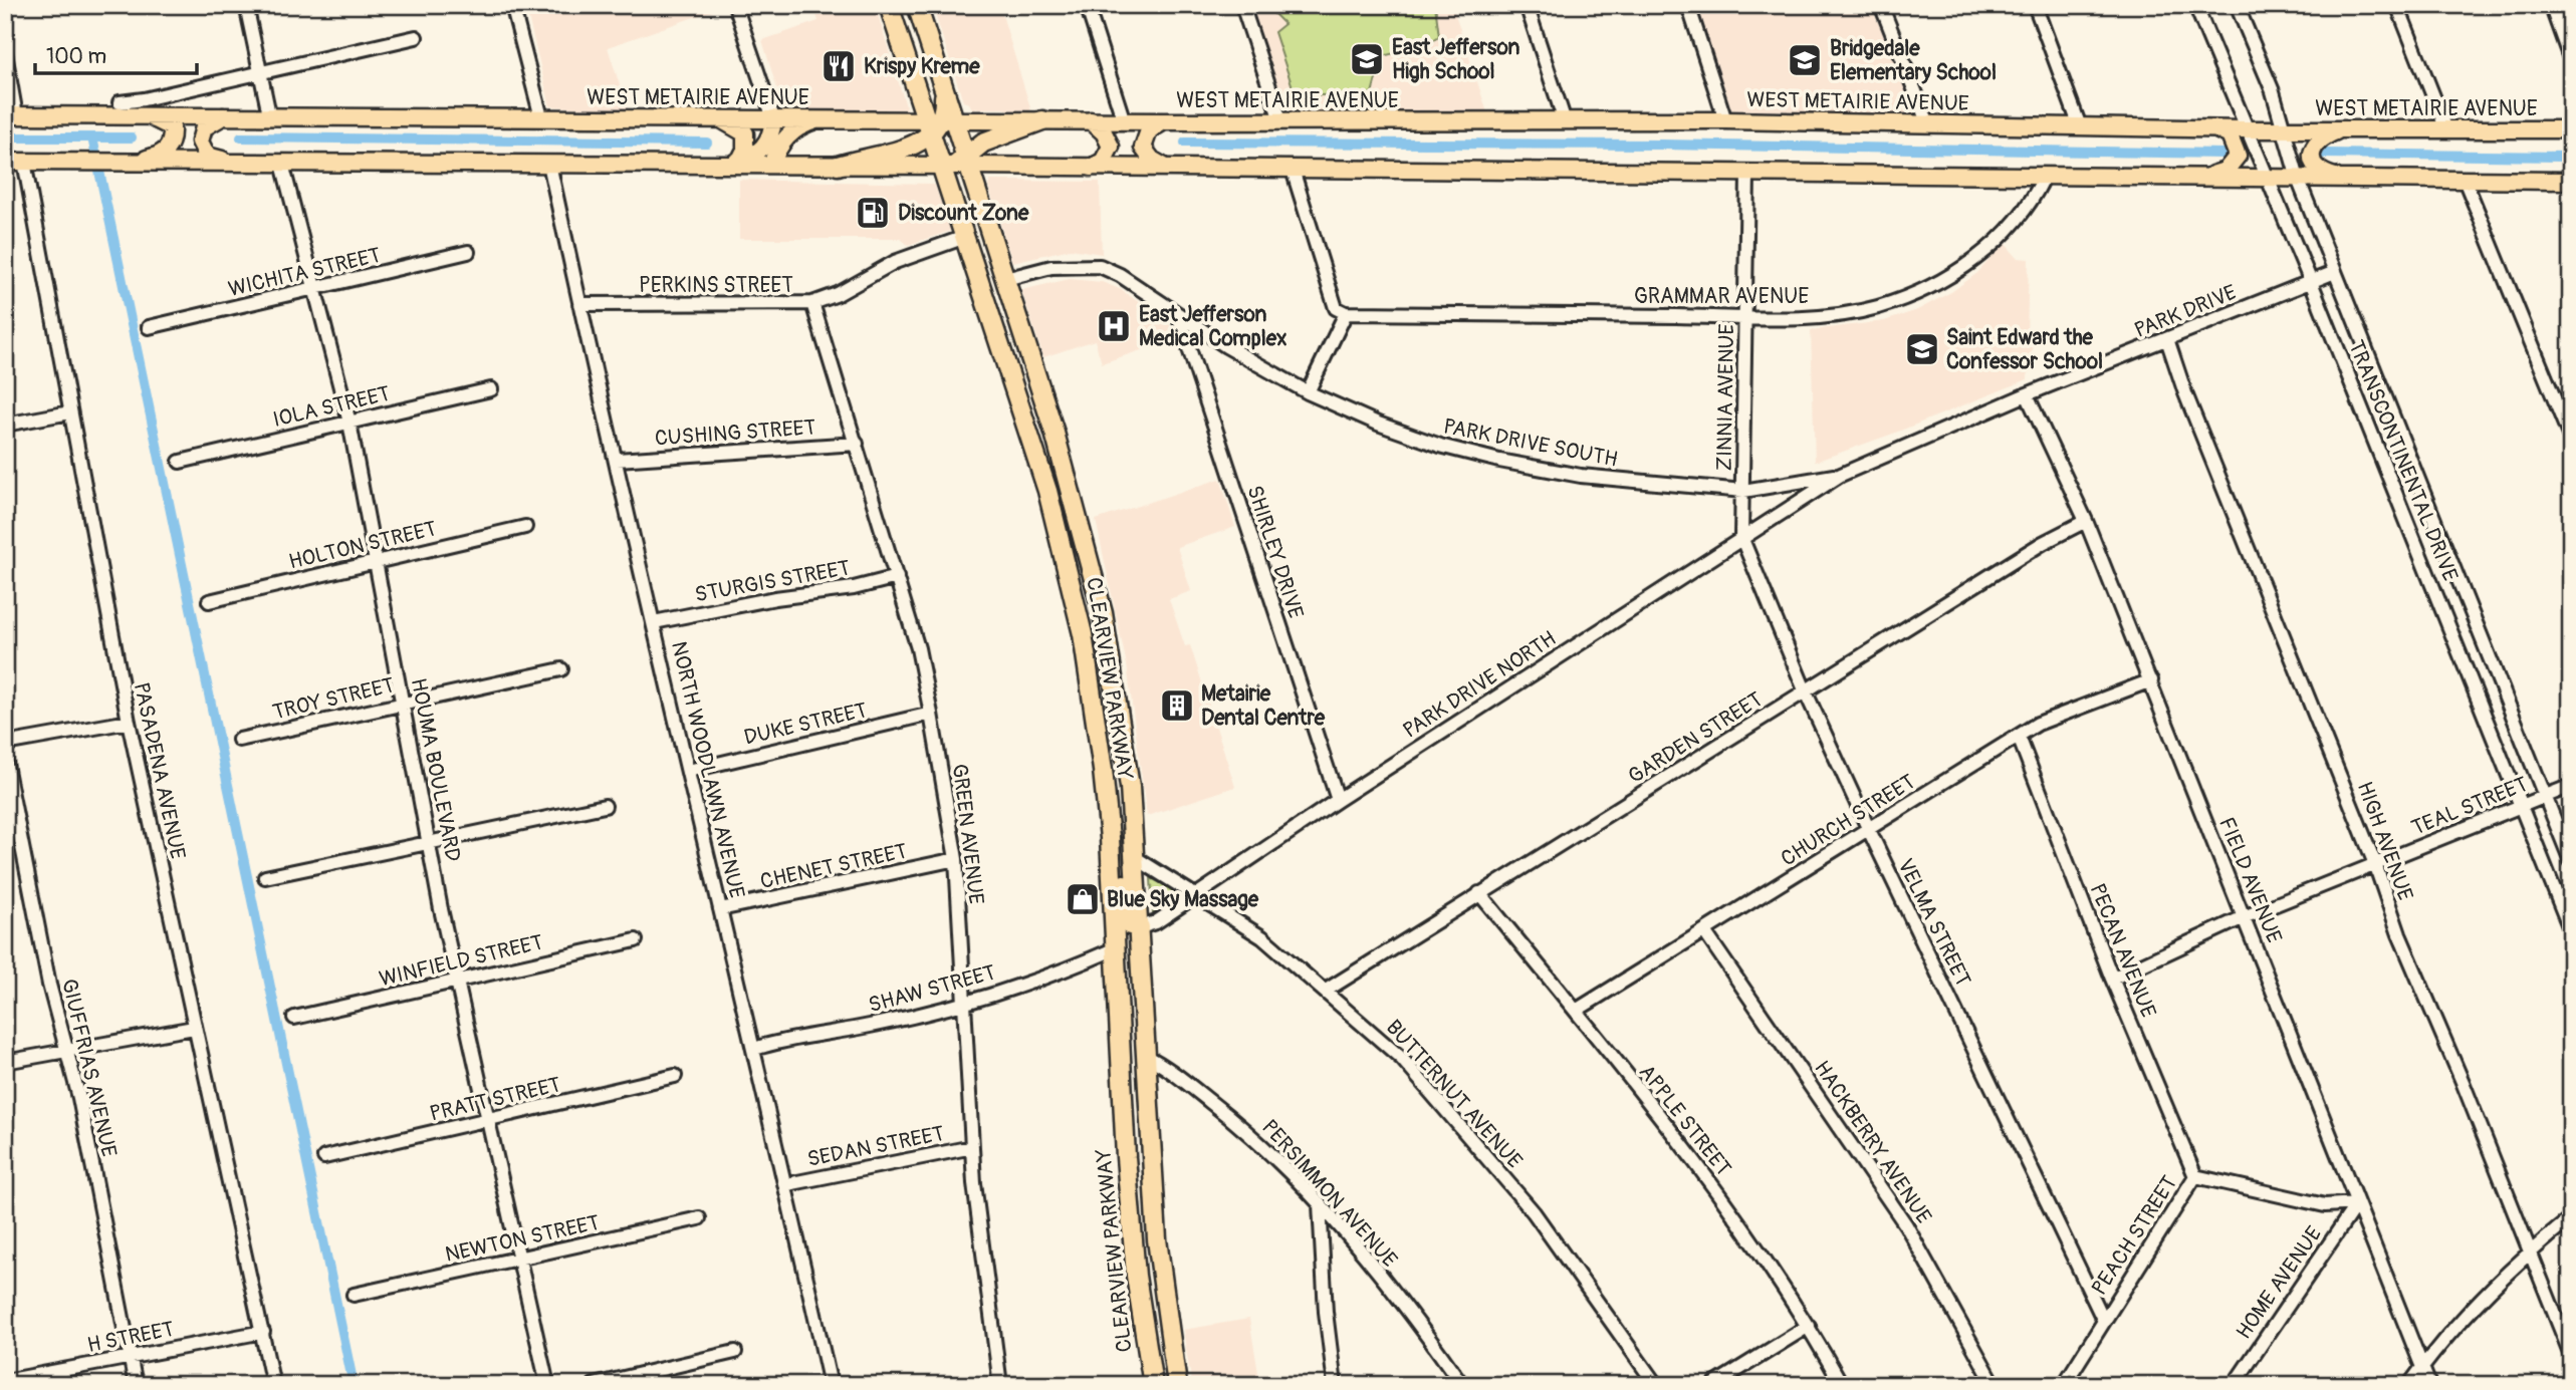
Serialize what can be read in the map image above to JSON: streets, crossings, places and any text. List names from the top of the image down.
{
  "streets": {
    "highway": ["CLEARVIEW PARKWAY"],
    "main road": ["WEST METAIRIE AVENUE"],
    "street": [
      "WICHITA STREET",
      "PERKINS STREET",
      "GRAMMAR AVENUE",
      "PARK DRIVE",
      "ZINNIA AVENUE",
      "IOLA STREET",
      "CUSHING STREET",
      "PARK DRIVE SOUTH",
      "TRANSCONTINENTAL DRIVE",
      "HOLTON STREET",
      "SHIRLEY DRIVE",
      "STURGIS STREET",
      "PARK DRIVE NORTH",
      "TROY STREET",
      "DUKE STREET",
      "GARDEN STREET",
      "HOUMA BOULEVARD",
      "NORTH WOODLAWN AVENUE",
      "PASADENA AVENUE",
      "TEAL STREET",
      "CHURCH STREET",
      "GREEN AVENUE",
      "HIGH AVENUE",
      "CHENET STREET",
      "FIELD AVENUE",
      "VELMA STREET",
      "PECAN AVENUE",
      "WINFIELD STREET",
      "SHAW STREET",
      "GIUFFRIAS AVENUE",
      "BUTTERNUT AVENUE",
      "PRATT STREET",
      "APPLE STREET",
      "HACKBERRY AVENUE",
      "SEDAN STREET",
      "PERSIMMON AVENUE",
      "PEACH STREET",
      "NEWTON STREET",
      "HOME AVENUE",
      "H STREET"
    ]
  },
  "crossings": [
    ["WEST METAIRIE AVENUE", "TRANSCONTINENTAL DRIVE"],
    ["WEST METAIRIE AVENUE", "CLEARVIEW PARKWAY"],
    ["WICHITA STREET", "HOUMA BOULEVARD"],
    ["PERKINS STREET", "CLEARVIEW PARKWAY"],
    ["PERKINS STREET", "NORTH WOODLAWN AVENUE"],
    ["PERKINS STREET", "GREEN AVENUE"],
    ["GRAMMAR AVENUE", "ZINNIA AVENUE"],
    ["PARK DRIVE", "PARK DRIVE SOUTH"],
    ["PARK DRIVE", "TRANSCONTINENTAL DRIVE"],
    ["PARK DRIVE", "PARK DRIVE NORTH"],
    ["PARK DRIVE", "HIGH AVENUE"],
    ["PARK DRIVE", "FIELD AVENUE"],
    ["ZINNIA AVENUE", "PARK DRIVE SOUTH"],
    ["ZINNIA AVENUE", "PARK DRIVE NORTH"],
    ["ZINNIA AVENUE", "VELMA STREET"],
    ["IOLA STREET", "HOUMA BOULEVARD"],
    ["CUSHING STREET", "NORTH WOODLAWN AVENUE"],
    ["CUSHING STREET", "GREEN AVENUE"],
    ["PARK DRIVE SOUTH", "SHIRLEY DRIVE"],
    ["PARK DRIVE SOUTH", "CLEARVIEW PARKWAY"],
    ["PARK DRIVE SOUTH", "PARK DRIVE NORTH"],
    ["TRANSCONTINENTAL DRIVE", "TEAL STREET"],
    ["HOLTON STREET", "HOUMA BOULEVARD"],
    ["SHIRLEY DRIVE", "PARK DRIVE NORTH"],
    ["STURGIS STREET", "NORTH WOODLAWN AVENUE"],
    ["STURGIS STREET", "GREEN AVENUE"],
    ["CLEARVIEW PARKWAY", "PARK DRIVE NORTH"],
    ["CLEARVIEW PARKWAY", "SHAW STREET"],
    ["CLEARVIEW PARKWAY", "BUTTERNUT AVENUE"],
    ["CLEARVIEW PARKWAY", "PERSIMMON AVENUE"],
    ["PARK DRIVE NORTH", "VELMA STREET"],
    ["PARK DRIVE NORTH", "BUTTERNUT AVENUE"],
    ["TROY STREET", "HOUMA BOULEVARD"],
    ["DUKE STREET", "NORTH WOODLAWN AVENUE"],
    ["DUKE STREET", "GREEN AVENUE"],
    ["GARDEN STREET", "FIELD AVENUE"],
    ["GARDEN STREET", "VELMA STREET"],
    ["GARDEN STREET", "BUTTERNUT AVENUE"],
    ["GARDEN STREET", "APPLE STREET"],
    ["HOUMA BOULEVARD", "WINFIELD STREET"],
    ["HOUMA BOULEVARD", "PRATT STREET"],
    ["HOUMA BOULEVARD", "NEWTON STREET"],
    ["NORTH WOODLAWN AVENUE", "CHENET STREET"],
    ["NORTH WOODLAWN AVENUE", "SHAW STREET"],
    ["NORTH WOODLAWN AVENUE", "SEDAN STREET"],
    ["PASADENA AVENUE", "H STREET"],
    ["TEAL STREET", "HIGH AVENUE"],
    ["TEAL STREET", "FIELD AVENUE"],
    ["TEAL STREET", "PECAN AVENUE"],
    ["CHURCH STREET", "FIELD AVENUE"],
    ["CHURCH STREET", "VELMA STREET"],
    ["CHURCH STREET", "PECAN AVENUE"],
    ["CHURCH STREET", "APPLE STREET"],
    ["CHURCH STREET", "HACKBERRY AVENUE"],
    ["GREEN AVENUE", "CHENET STREET"],
    ["GREEN AVENUE", "SHAW STREET"],
    ["GREEN AVENUE", "SEDAN STREET"],
    ["FIELD AVENUE", "PEACH STREET"],
    ["FIELD AVENUE", "HOME AVENUE"],
    ["VELMA STREET", "PEACH STREET"],
    ["PECAN AVENUE", "PEACH STREET"],
    ["GIUFFRIAS AVENUE", "H STREET"],
    ["PEACH STREET", "HOME AVENUE"]
  ],
  "places": {
    "school or university": ["East Jefferson High School", "Bridgedale Elementary School", "Saint Edward the Confessor School"],
    "restaurant": ["Krispy Kreme"],
    "fuel station": ["Discount Zone"],
    "hospital": ["East Jefferson Medical Complex"],
    "building": ["Metairie Dental Centre"],
    "shop": ["Blue Sky Massage"]
  },
  "scale_bar": "100 m"
}
